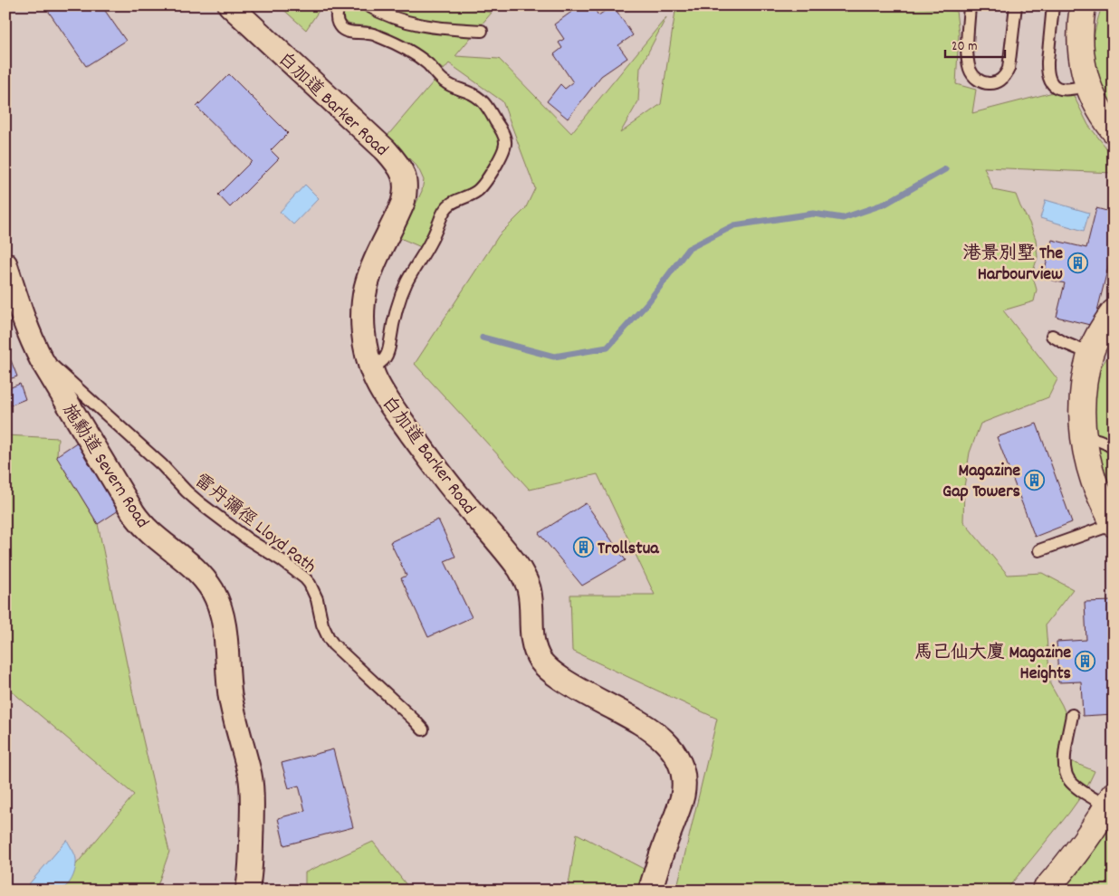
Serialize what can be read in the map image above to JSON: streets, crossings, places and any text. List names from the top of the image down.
{
  "streets": {
    "street": ["白加道 Barker Road", "施勳道 Severn Road"],
    "lane": ["雷丹彌徑 Lloyd Path"]
  },
  "crossings": [
    ["施勳道 Severn Road", "雷丹彌徑 Lloyd Path"]
  ],
  "places": {
    "building": [
      "港景別墅 The Harbourview",
      "Magazine Gap Towers",
      "Trollstua",
      "馬己仙大廈 Magazine Heights"
    ]
  },
  "scale_bar": "20 m"
}
